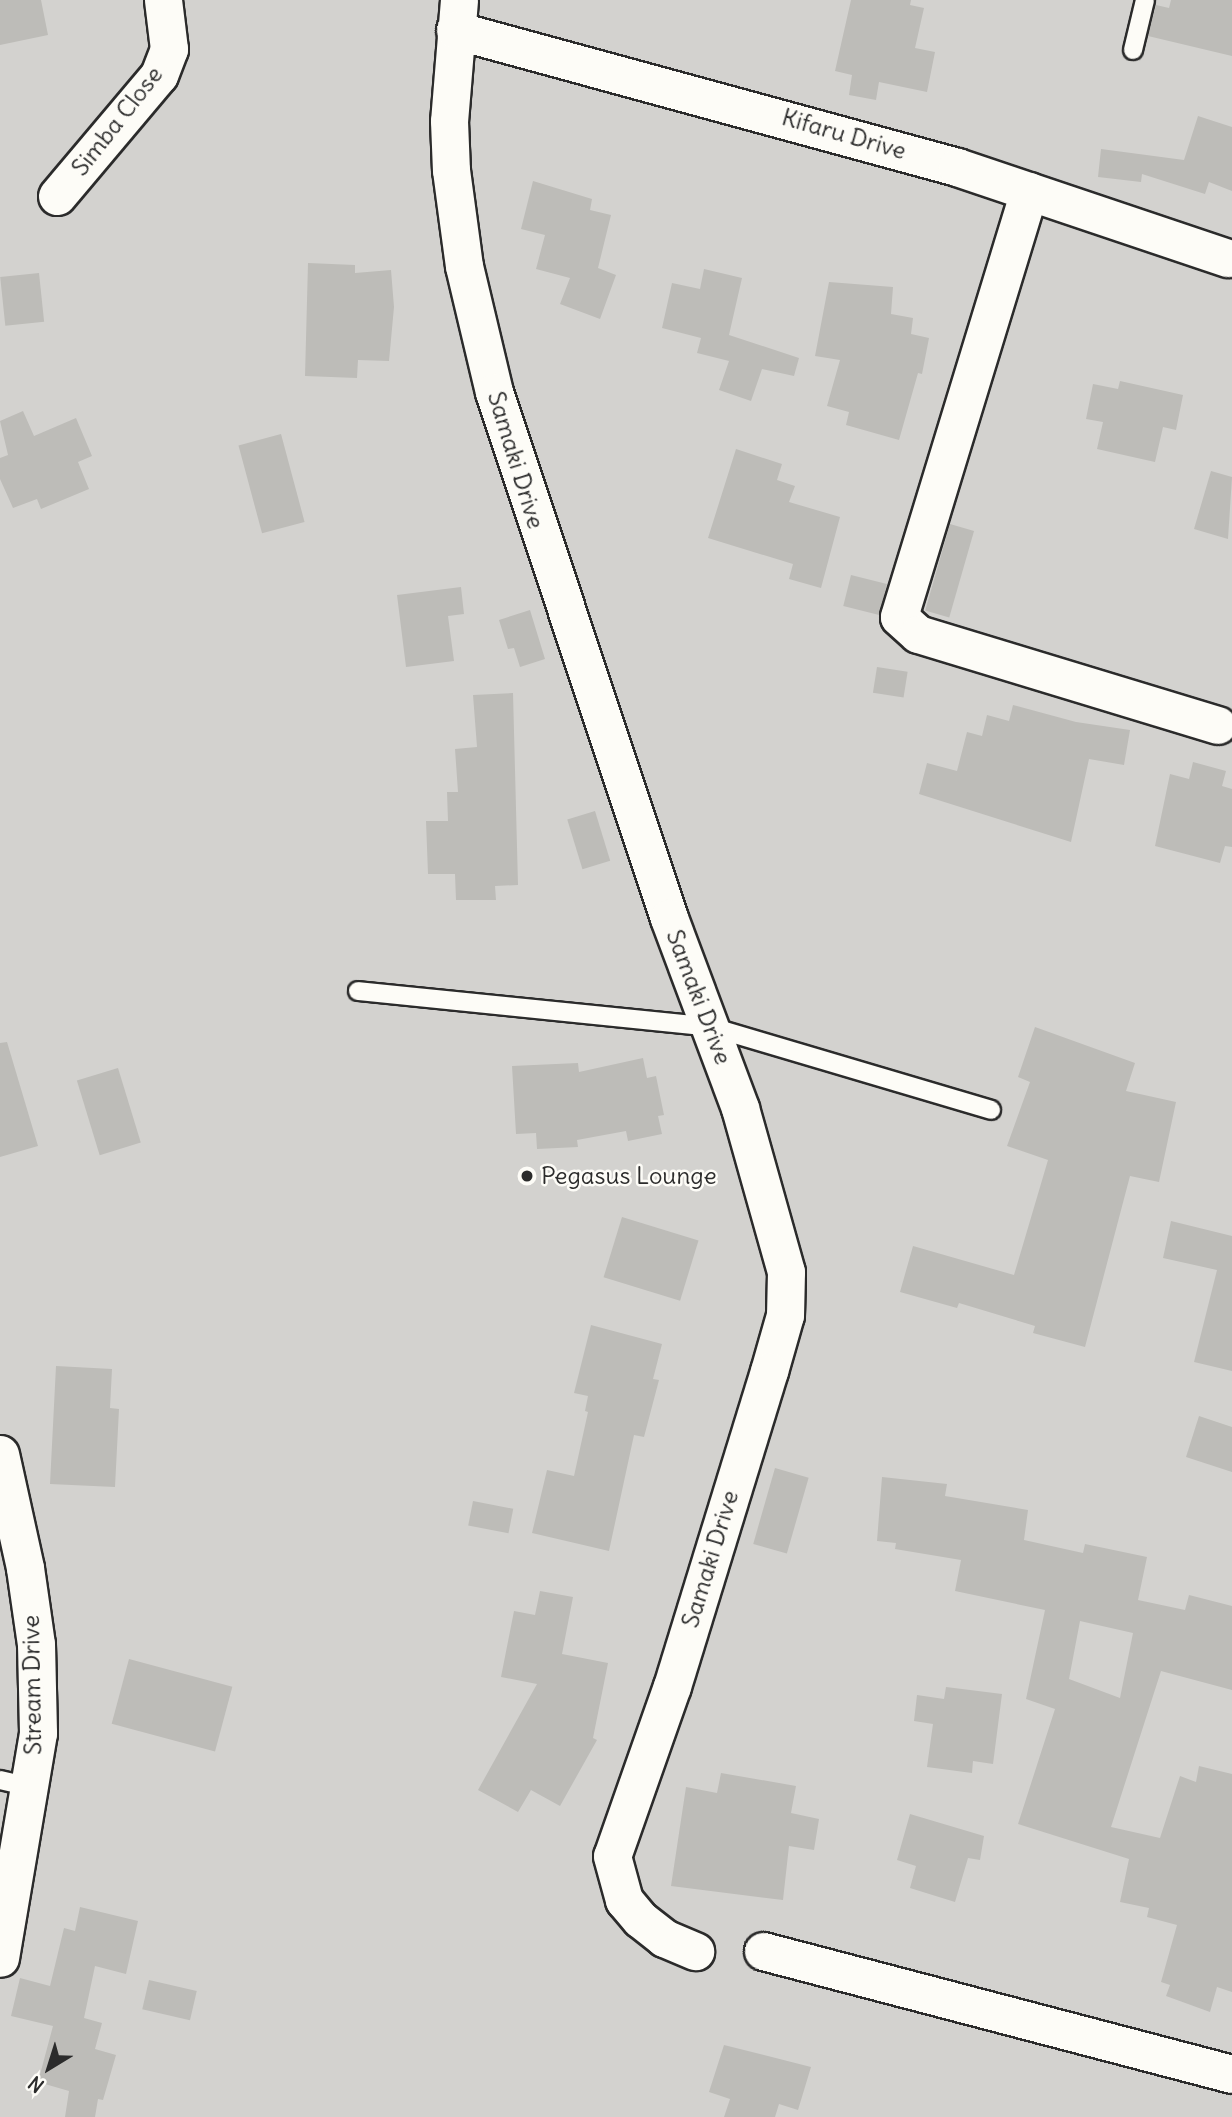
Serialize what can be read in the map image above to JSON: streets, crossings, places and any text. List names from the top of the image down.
{
  "streets": {
    "street": [
      "Simba Close",
      "Kifaru Drive",
      "Samaki Drive",
      "Stream Drive"
    ]
  },
  "crossings": [
    ["Kifaru Drive", "Samaki Drive"]
  ],
  "places": ["Pegasus Lounge"],
  "north": "bottom left"
}
